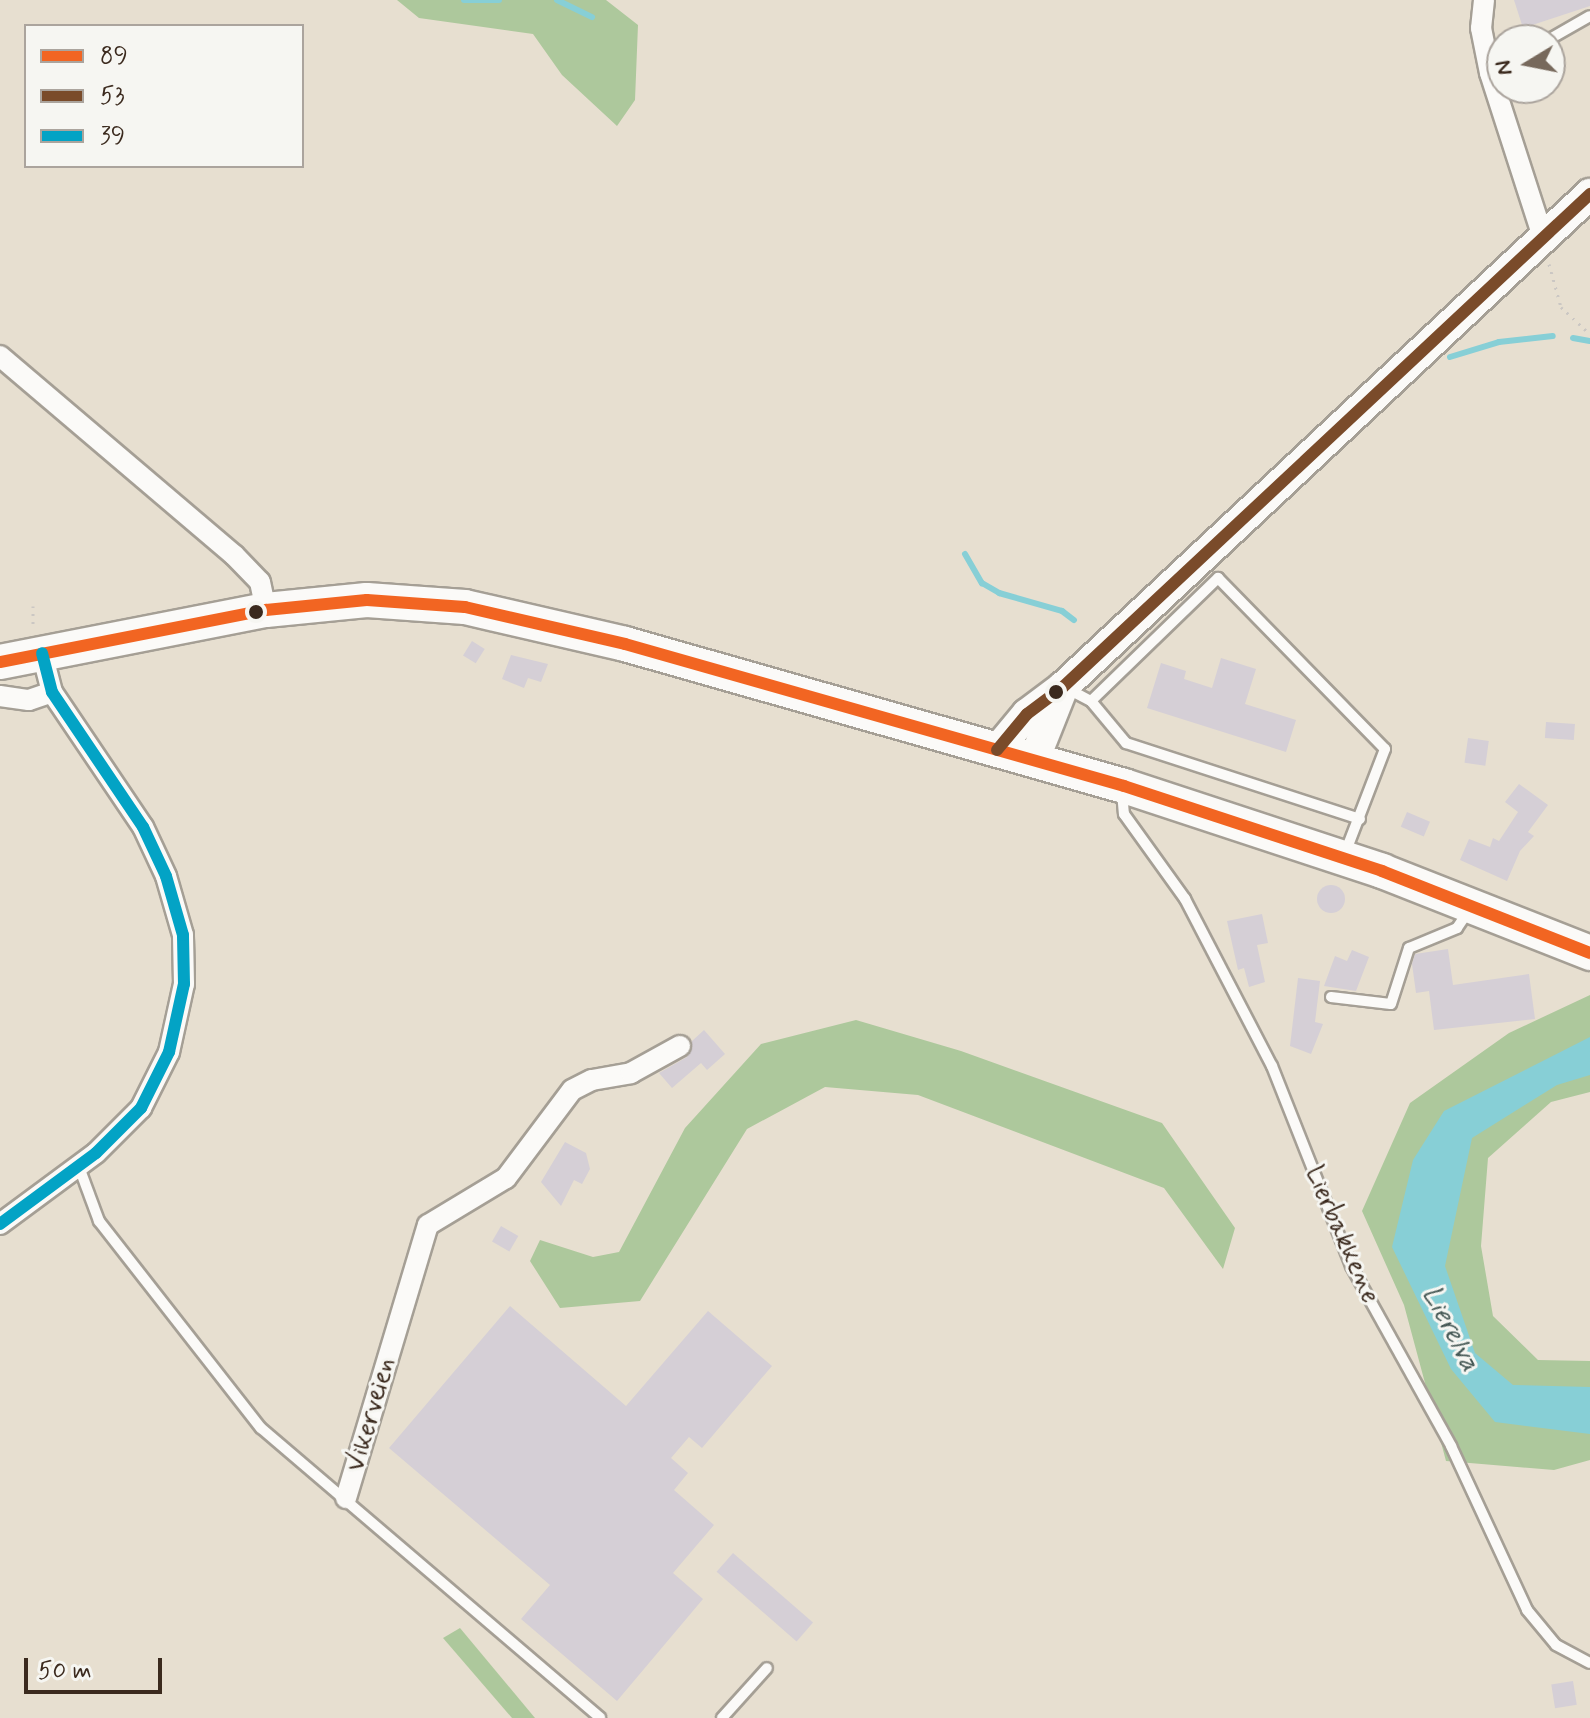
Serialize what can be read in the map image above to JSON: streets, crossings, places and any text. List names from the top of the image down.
{
  "streets": {
    "street": ["Vikerveien"],
    "lane": ["Lierbakkene"]
  },
  "water": ["Lierelva"],
  "lines": ["transit line 53", "transit line 89", "transit line 39"],
  "legend": ["89", "53", "39"],
  "scale_bar": "50 m",
  "north": "left"
}
